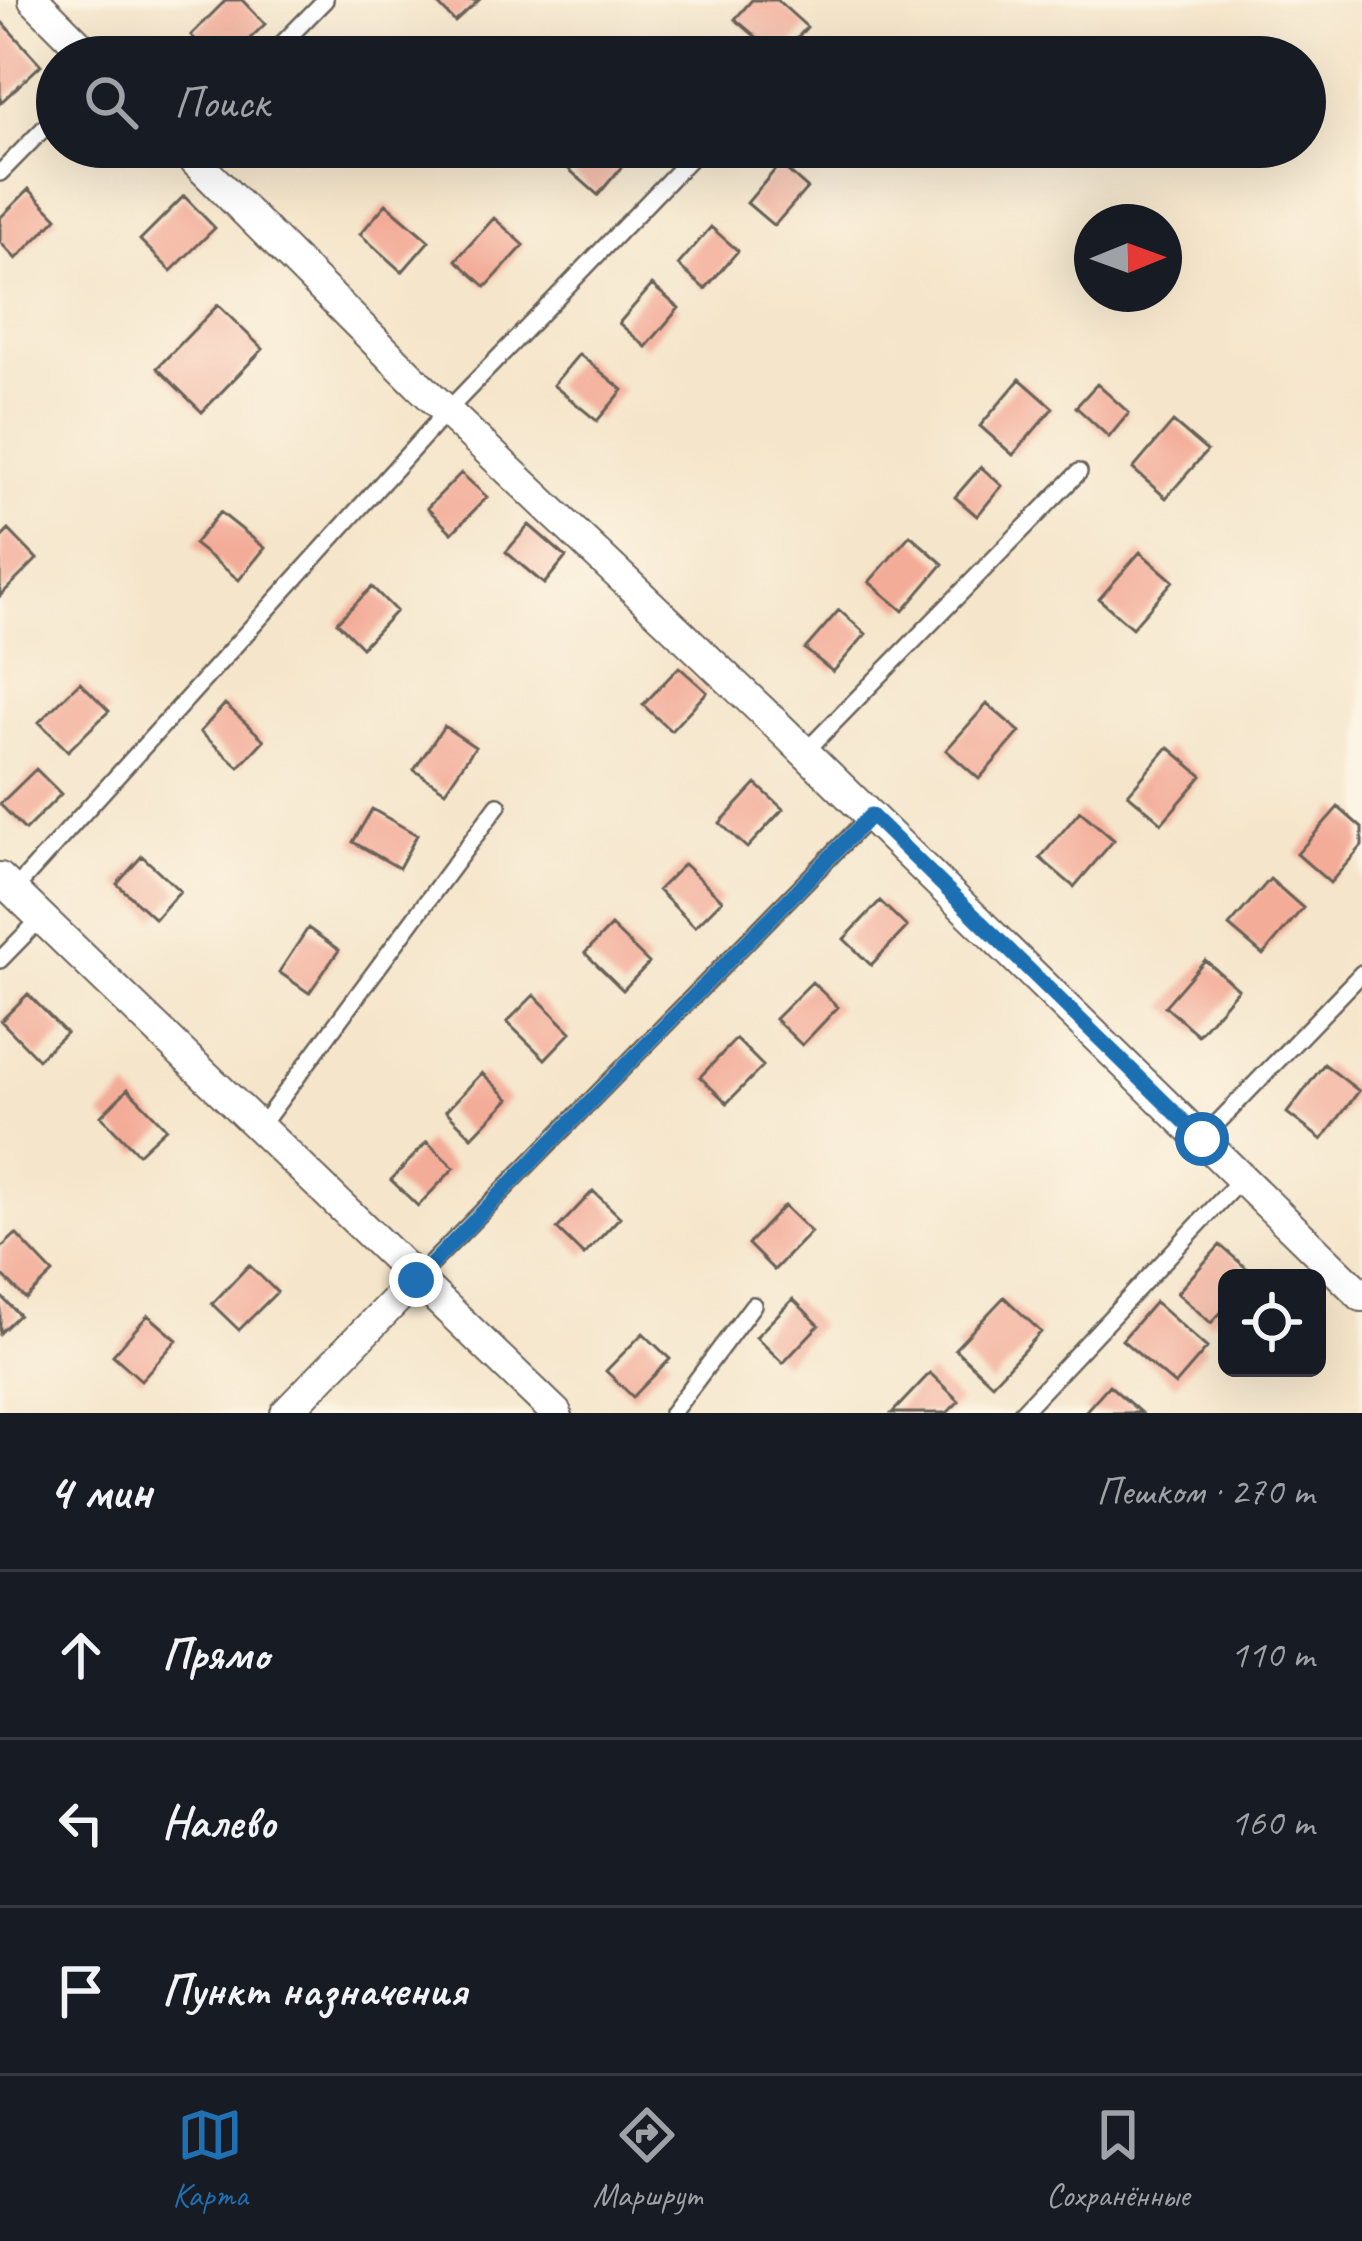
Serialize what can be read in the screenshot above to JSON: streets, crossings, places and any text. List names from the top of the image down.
{
  "north": "right",
  "page": {
    "search": "Поиск",
    "heading": ["4 мин", "Пешком · 270 m"],
    "list": [
      ["Прямо", "110 m"],
      ["Налево", "160 m"],
      "Пункт назначения"
    ],
    "nav": ["Карта", "Маршрут", "Сохранённые"]
  }
}
